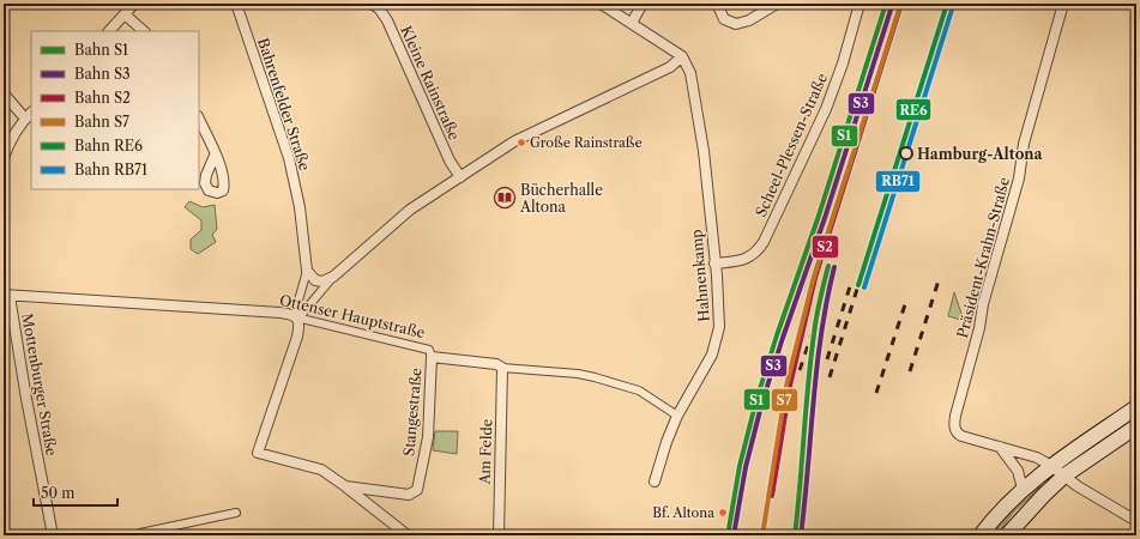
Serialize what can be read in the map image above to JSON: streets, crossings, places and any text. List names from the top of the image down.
{
  "streets": {
    "street": [
      "Kleine Rainstraße",
      "Bahrenfelder Straße",
      "Scheel-Plessen-Straße",
      "Präsident-Krahn-Straße",
      "Hahnenkamp",
      "Ottenser Hauptstraße",
      "Mottenburger Straße",
      "Stangestraße",
      "Am Felde"
    ]
  },
  "crossings": [
    ["Bahrenfelder Straße", "Ottenser Hauptstraße"],
    ["Bahrenfelder Straße", "Stangestraße"],
    ["Scheel-Plessen-Straße", "Hahnenkamp"],
    ["Hahnenkamp", "Ottenser Hauptstraße"],
    ["Ottenser Hauptstraße", "Mottenburger Straße"],
    ["Ottenser Hauptstraße", "Stangestraße"],
    ["Ottenser Hauptstraße", "Am Felde"]
  ],
  "places": {
    "other": ["Große Rainstraße", "Hamburg-Altona", "Bf. Altona"],
    "library": ["Bücherhalle Altona"]
  },
  "lines": [
    "rail line S1",
    "rail line S2",
    "rail line RE6",
    "rail line S3",
    "rail line S7",
    "rail line RB71"
  ],
  "legend": [
    "Bahn S1",
    "Bahn S3",
    "Bahn S2",
    "Bahn S7",
    "Bahn RE6",
    "Bahn RB71"
  ],
  "scale_bar": "50 m"
}
